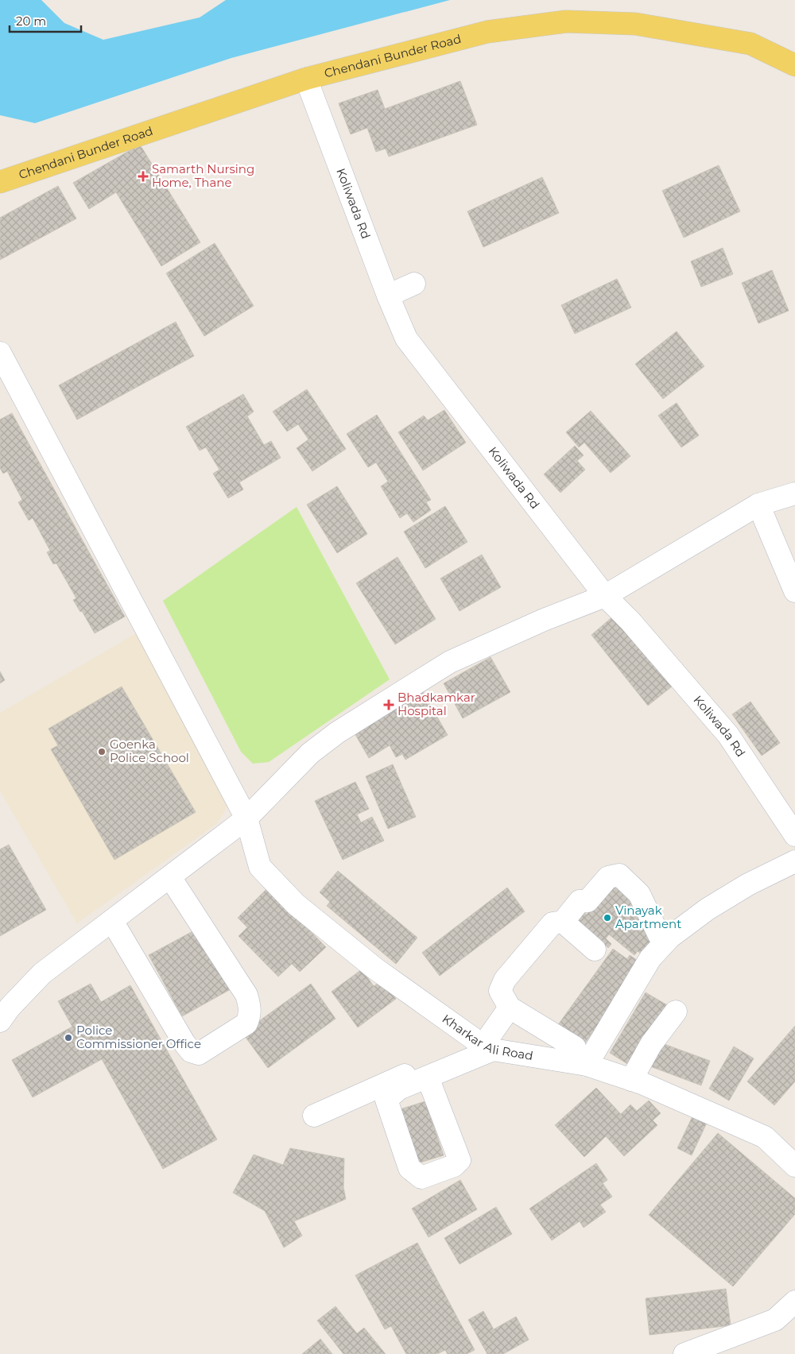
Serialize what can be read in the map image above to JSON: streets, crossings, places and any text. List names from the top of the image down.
{
  "streets": {
    "main road": ["Chendani Bunder Road"],
    "street": ["Koliwada Rd", "Kharkar Ali Road"]
  },
  "crossings": [
    ["Chendani Bunder Road", "Koliwada Rd"]
  ],
  "places": {
    "health": ["Samarth Nursing Home, Thane", "Bhadkamkar Hospital"],
    "other": ["Goenka Police School", "Vinayak Apartment", "Police Commissioner Office"]
  },
  "scale_bar": "20 m"
}
